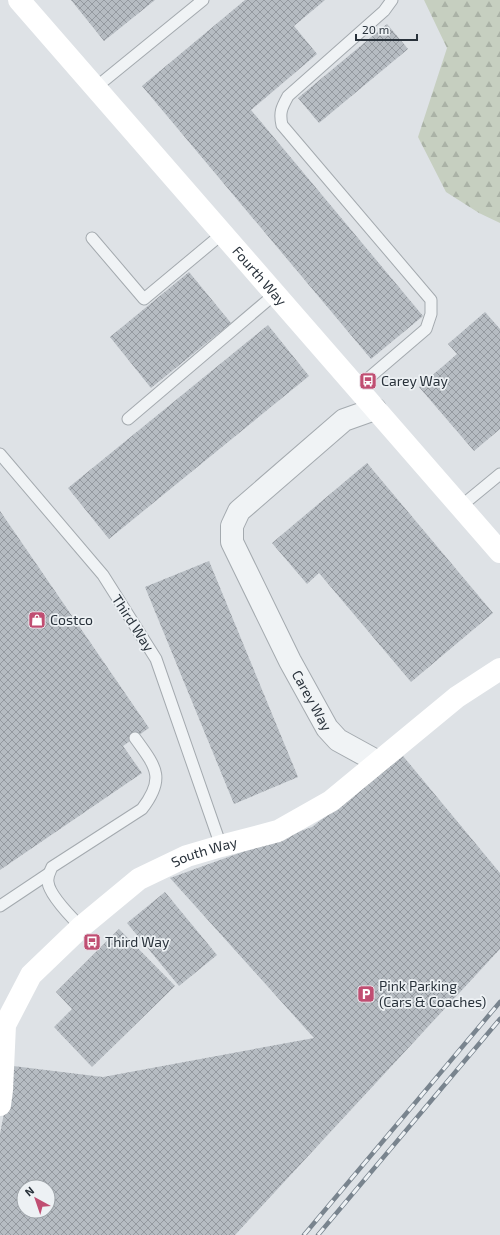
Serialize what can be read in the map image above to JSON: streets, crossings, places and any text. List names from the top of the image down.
{
  "streets": {
    "main road": ["Fourth Way", "South Way"],
    "street": ["Carey Way"],
    "lane": ["Third Way"]
  },
  "crossings": [
    ["Fourth Way", "Carey Way"],
    ["Third Way", "South Way"],
    ["Carey Way", "South Way"]
  ],
  "places": {
    "bus stop": ["Carey Way", "Third Way"],
    "shop": ["Costco"],
    "parking": ["Pink Parking (Cars & Coaches)"]
  },
  "scale_bar": "20 m",
  "north": "top left"
}
